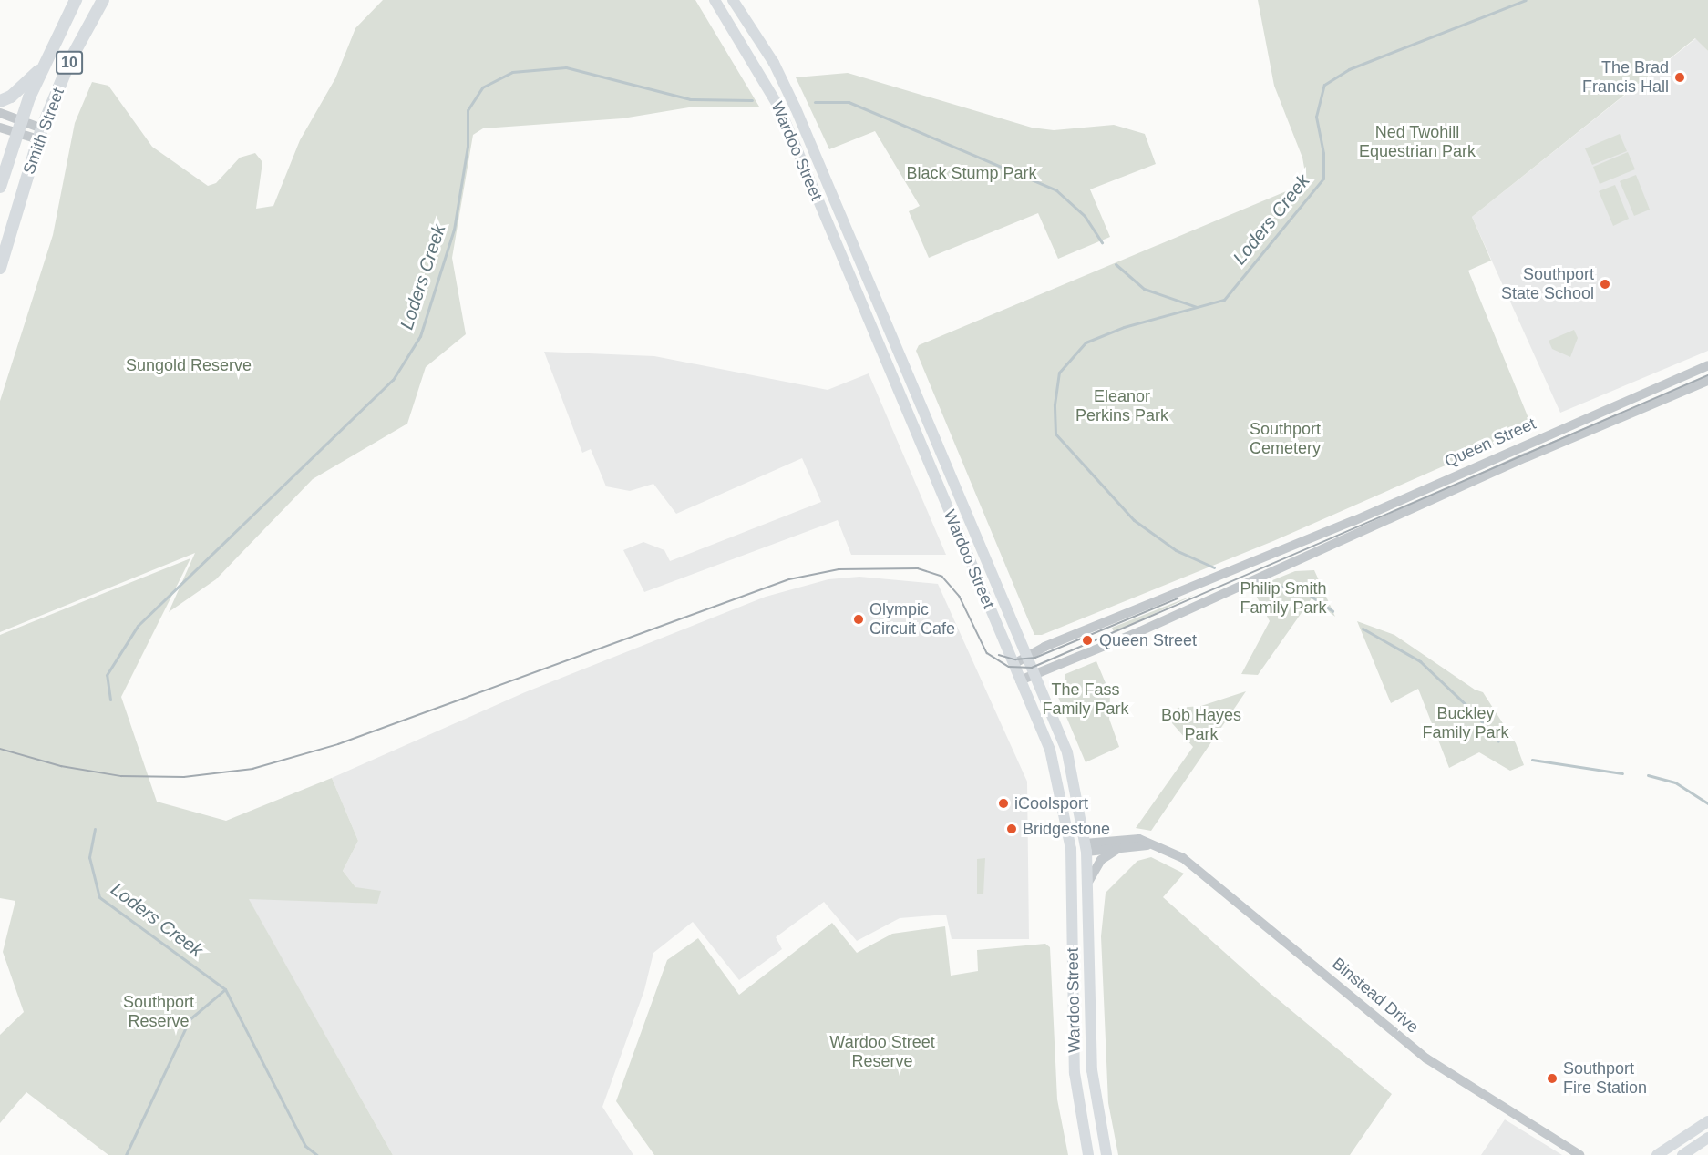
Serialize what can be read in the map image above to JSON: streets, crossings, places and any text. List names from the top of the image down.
{
  "streets": {
    "highway": ["10", "Smith Street"],
    "main road": ["Wardoo Street"],
    "street": ["Queen Street", "Binstead Drive"]
  },
  "crossings": [
    ["Wardoo Street", "Queen Street"],
    ["Wardoo Street", "Binstead Drive"]
  ],
  "water": ["Loders Creek"],
  "parks": [
    "Ned Twohill Equestrian Park",
    "Black Stump Park",
    "Sungold Reserve",
    "Eleanor Perkins Park",
    "Southport Cemetery",
    "Philip Smith Family Park",
    "The Fass Family Park",
    "Buckley Family Park",
    "Bob Hayes Park",
    "Southport Reserve",
    "Wardoo Street Reserve"
  ],
  "places": [
    "The Brad Francis Hall",
    "Southport State School",
    "Olympic Circuit Cafe",
    "Queen Street",
    "iCoolsport",
    "Bridgestone",
    "Southport Fire Station"
  ]
}
